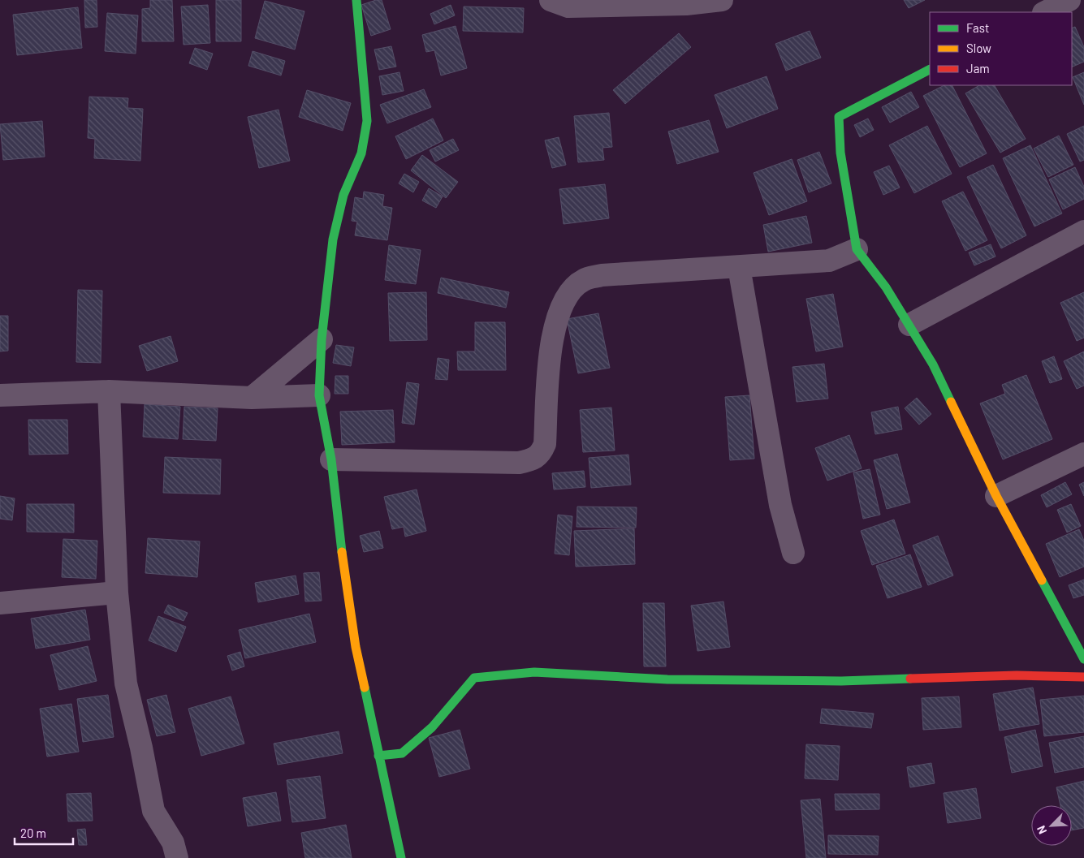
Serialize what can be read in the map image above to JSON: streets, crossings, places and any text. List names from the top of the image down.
{
  "legend": ["Fast", "Slow", "Jam"],
  "scale_bar": "20 m",
  "north": "bottom left"
}
